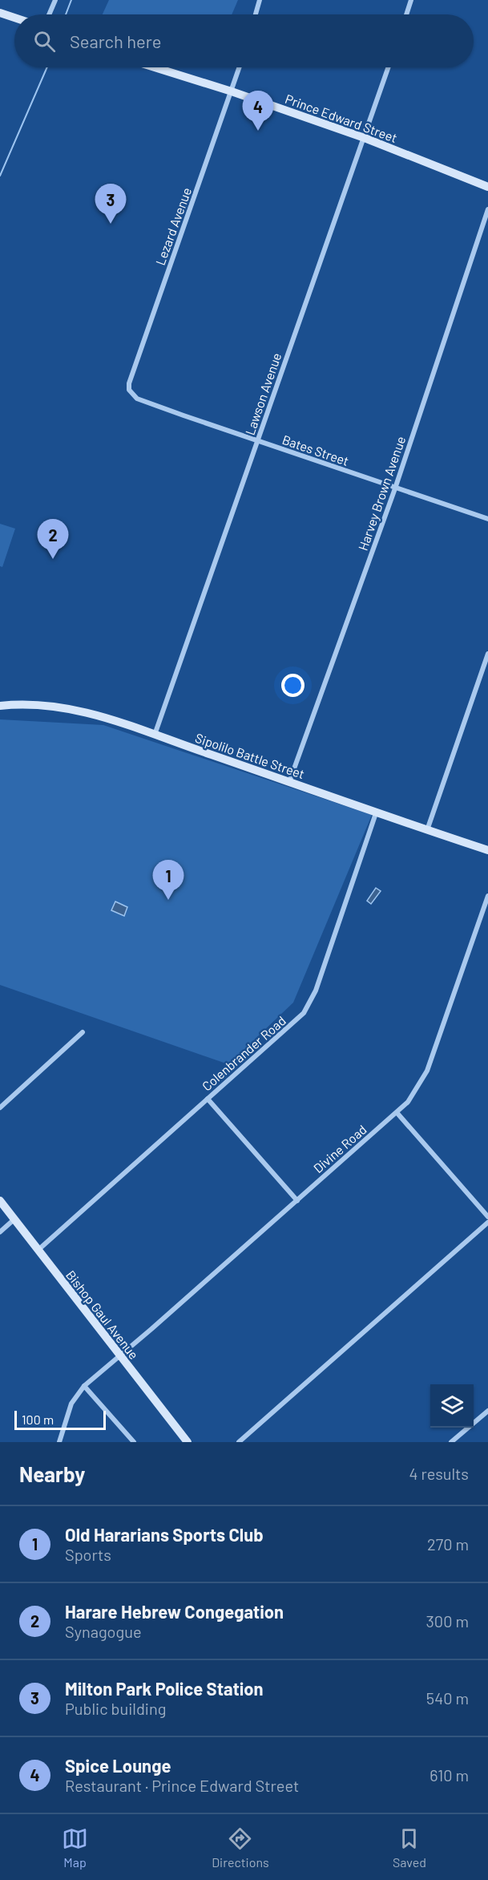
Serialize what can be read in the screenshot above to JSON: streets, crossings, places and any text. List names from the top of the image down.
{
  "streets": {
    "main road": ["Prince Edward Street", "Sipolilo Battle Street", "Bishop Gaul Avenue"],
    "street": [
      "Lezard Avenue",
      "Lawson Avenue",
      "Bates Street",
      "Harvey Brown Avenue",
      "Colenbrander Road",
      "Divine Road"
    ]
  },
  "crossings": [
    ["Prince Edward Street", "Lezard Avenue"],
    ["Prince Edward Street", "Lawson Avenue"],
    ["Lezard Avenue", "Bates Street"],
    ["Lawson Avenue", "Bates Street"],
    ["Lawson Avenue", "Sipolilo Battle Street"],
    ["Bates Street", "Harvey Brown Avenue"],
    ["Harvey Brown Avenue", "Sipolilo Battle Street"],
    ["Sipolilo Battle Street", "Colenbrander Road"],
    ["Colenbrander Road", "Bishop Gaul Avenue"],
    ["Divine Road", "Bishop Gaul Avenue"]
  ],
  "scale_bar": "100 m",
  "page": {
    "search": "Search here",
    "pins": [
      "4",
      "3",
      "2",
      "1"
    ],
    "scale": "100 m",
    "heading": ["Nearby", "4 results"],
    "list": [
      {
        "mark": "1",
        "name": "Old Hararians Sports Club",
        "note": "Sports",
        "value": "270 m"
      },
      {
        "mark": "2",
        "name": "Harare Hebrew Congegation",
        "note": "Synagogue",
        "value": "300 m"
      },
      {
        "mark": "3",
        "name": "Milton Park Police Station",
        "note": "Public building",
        "value": "540 m"
      },
      {
        "mark": "4",
        "name": "Spice Lounge",
        "note": "Restaurant · Prince Edward Street",
        "value": "610 m"
      }
    ],
    "nav": ["Map", "Directions", "Saved"]
  }
}
